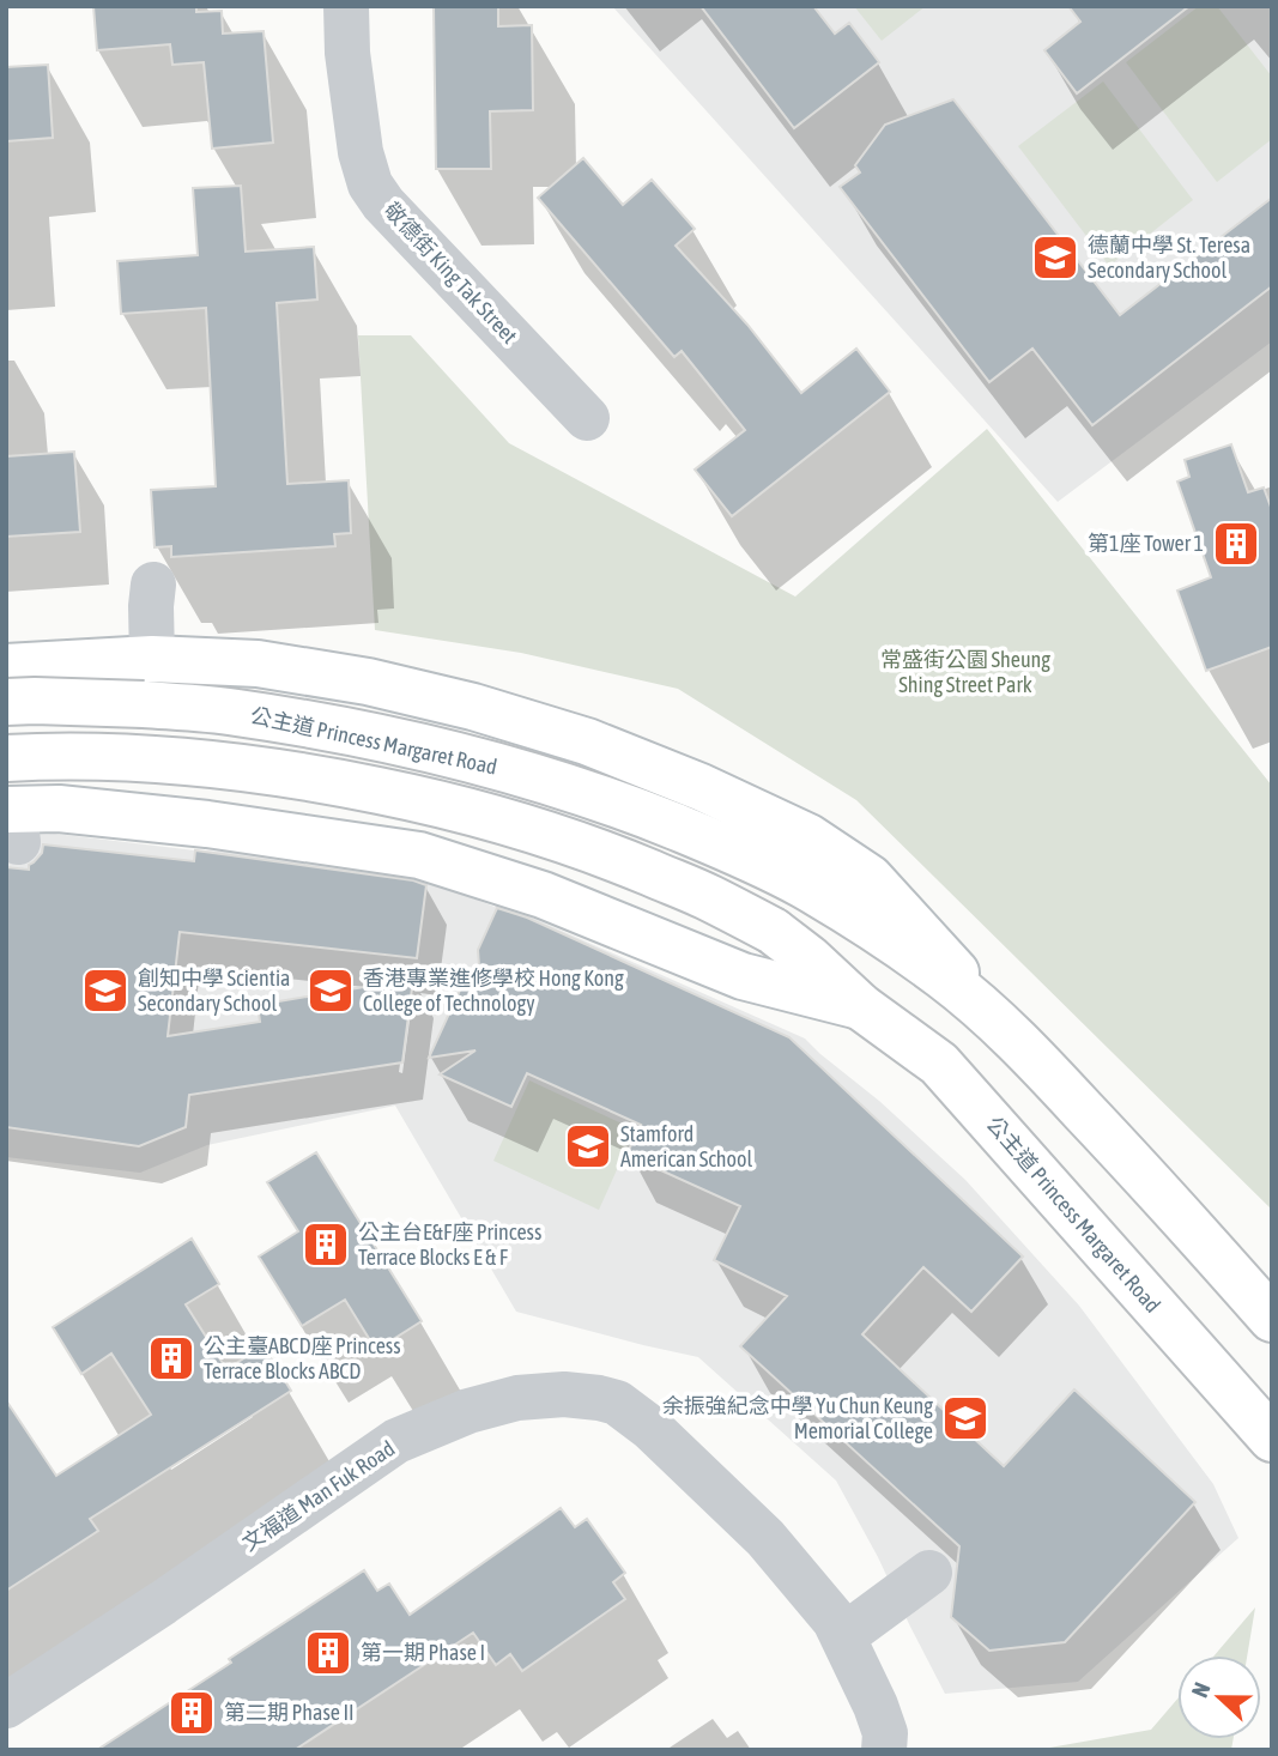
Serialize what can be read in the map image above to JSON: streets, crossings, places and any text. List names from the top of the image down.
{
  "streets": {
    "main road": ["公主道 Princess Margaret Road"],
    "street": ["敬德街 King Tak Street", "文福道 Man Fuk Road"]
  },
  "parks": ["常盛街公園 Sheung Shing Street Park"],
  "places": {
    "school or university": [
      "德蘭中學 St. Teresa Secondary School",
      "創知中學 Scientia Secondary School",
      "香港專業進修學校 Hong Kong College of Technology",
      "Stamford American School",
      "余振強紀念中學 Yu Chun Keung Memorial College"
    ],
    "building": [
      "第1座 Tower 1",
      "公主台E&F座 Princess Terrace Blocks E & F",
      "公主臺ABCD座 Princess Terrace Blocks ABCD",
      "第一期 Phase I",
      "第二期 Phase II"
    ]
  },
  "north": "left"
}
